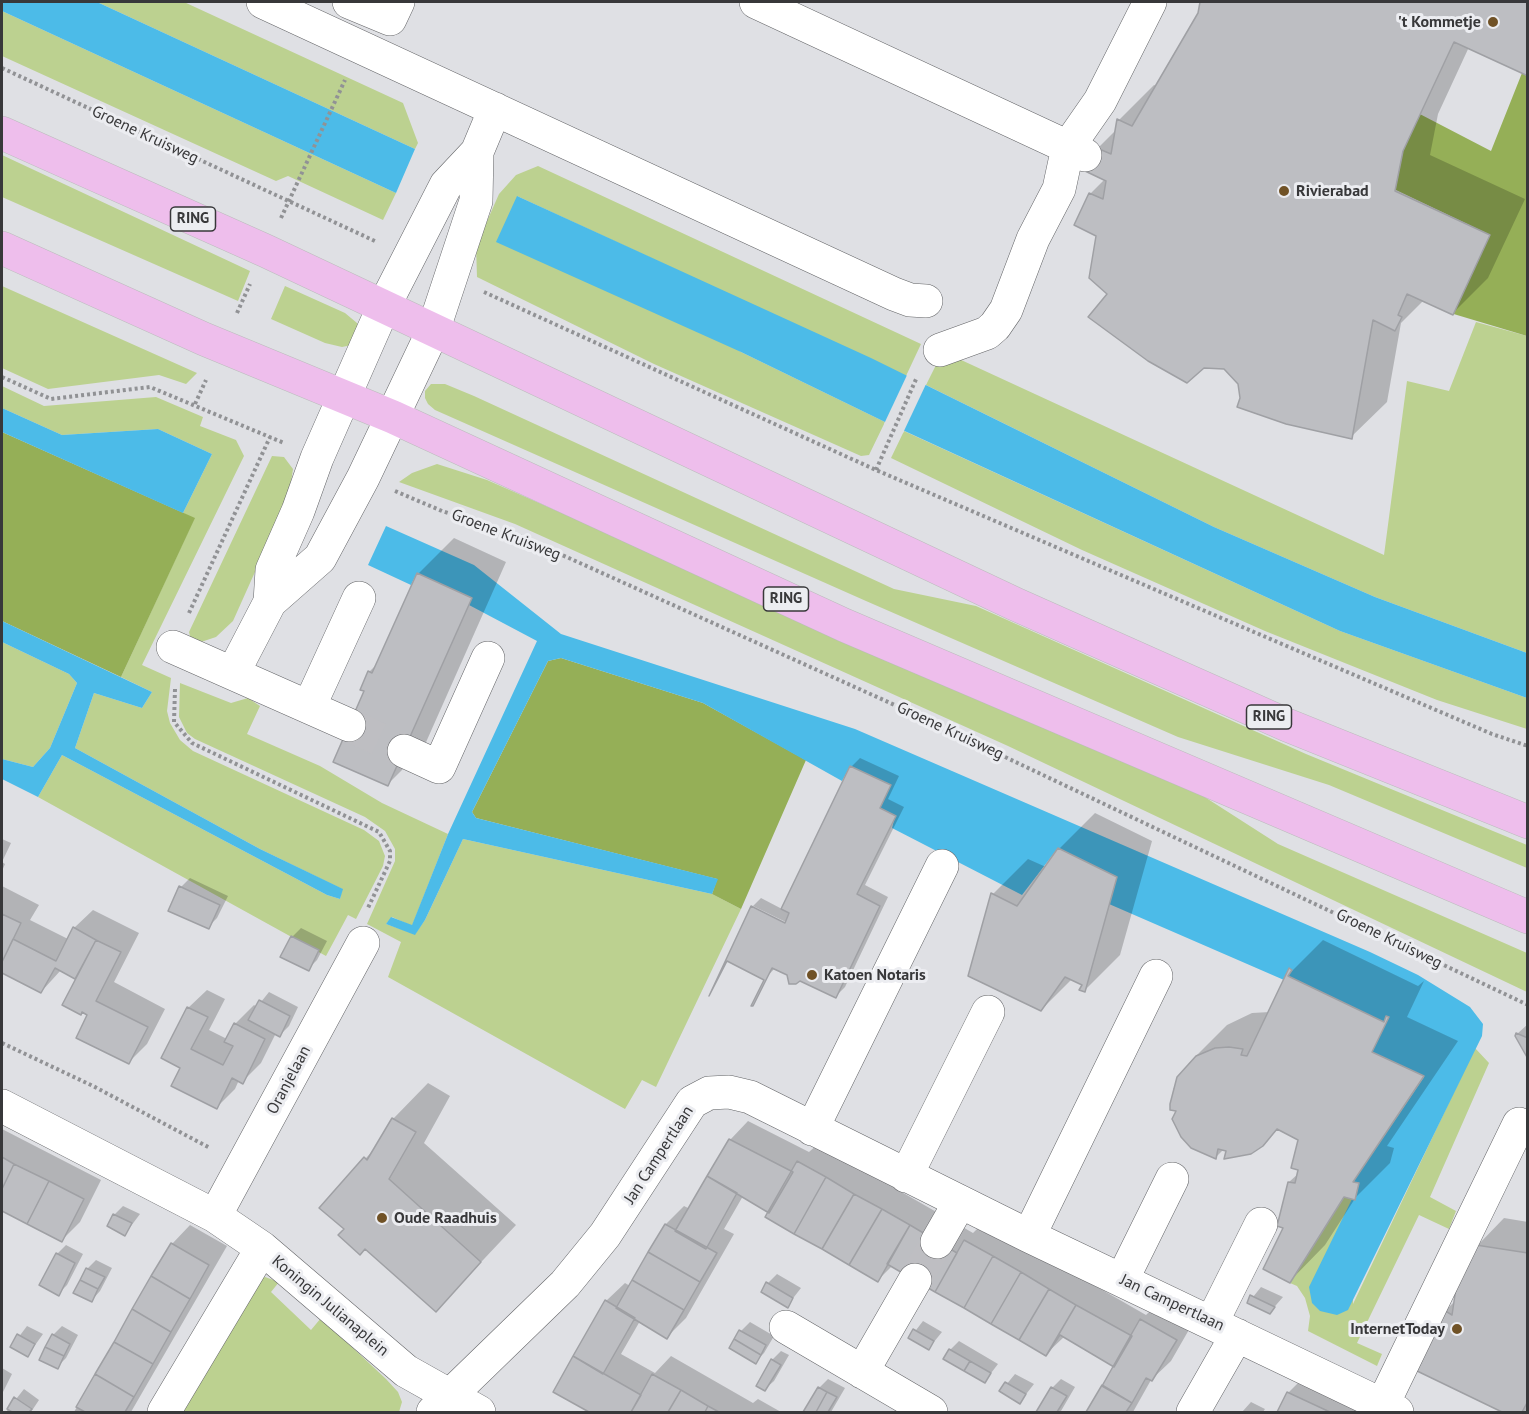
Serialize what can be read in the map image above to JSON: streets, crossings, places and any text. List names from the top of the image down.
{
  "streets": {
    "main road": ["RING"],
    "street": ["Oranjelaan", "Jan Campertlaan", "Koningin Julianaplein"],
    "path": ["Groene Kruisweg"]
  },
  "crossings": [
    ["Jan Campertlaan", "Koningin Julianaplein"]
  ],
  "places": [
    "'t Kommetje",
    "Rivierabad",
    "Katoen Notaris",
    "Oude Raadhuis",
    "InternetToday"
  ]
}
